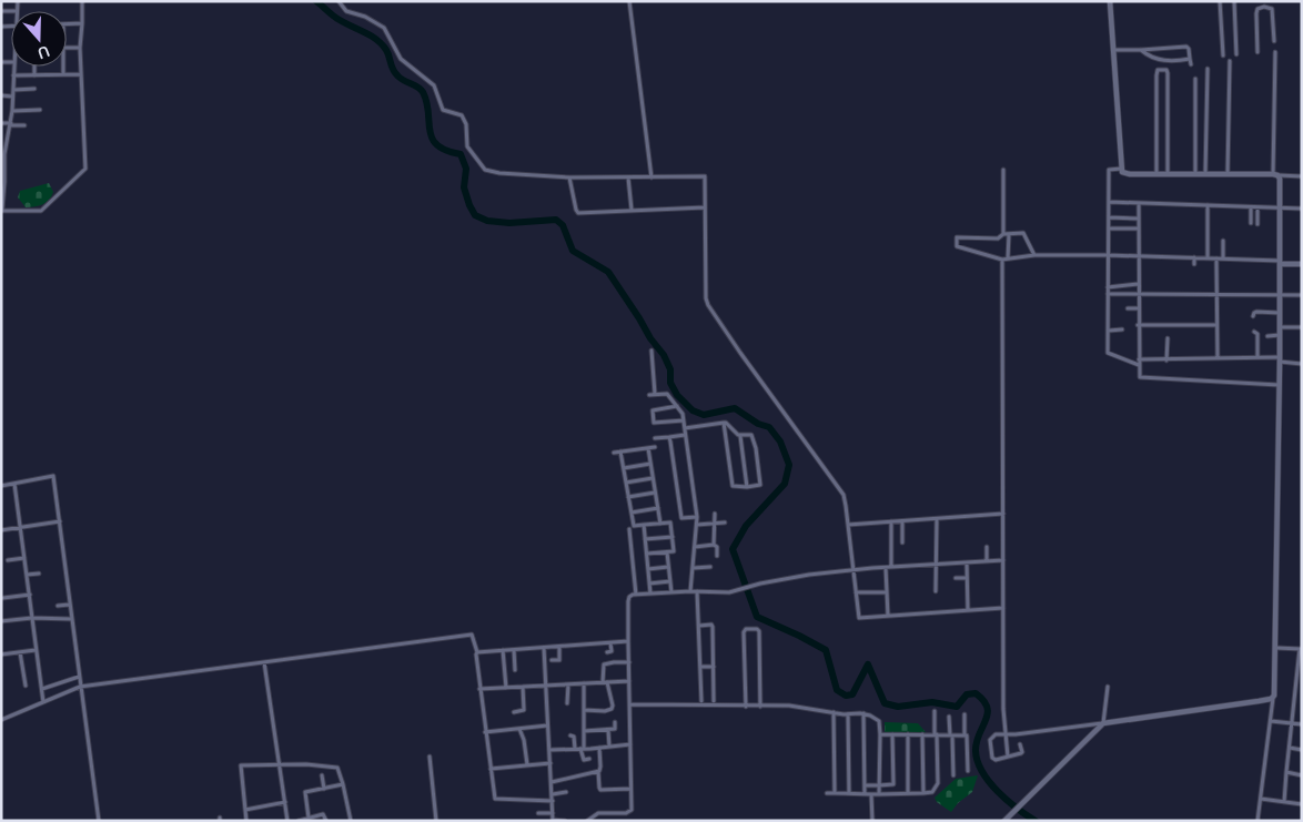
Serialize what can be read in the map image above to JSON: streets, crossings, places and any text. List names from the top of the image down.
{
  "north": "bottom"
}
